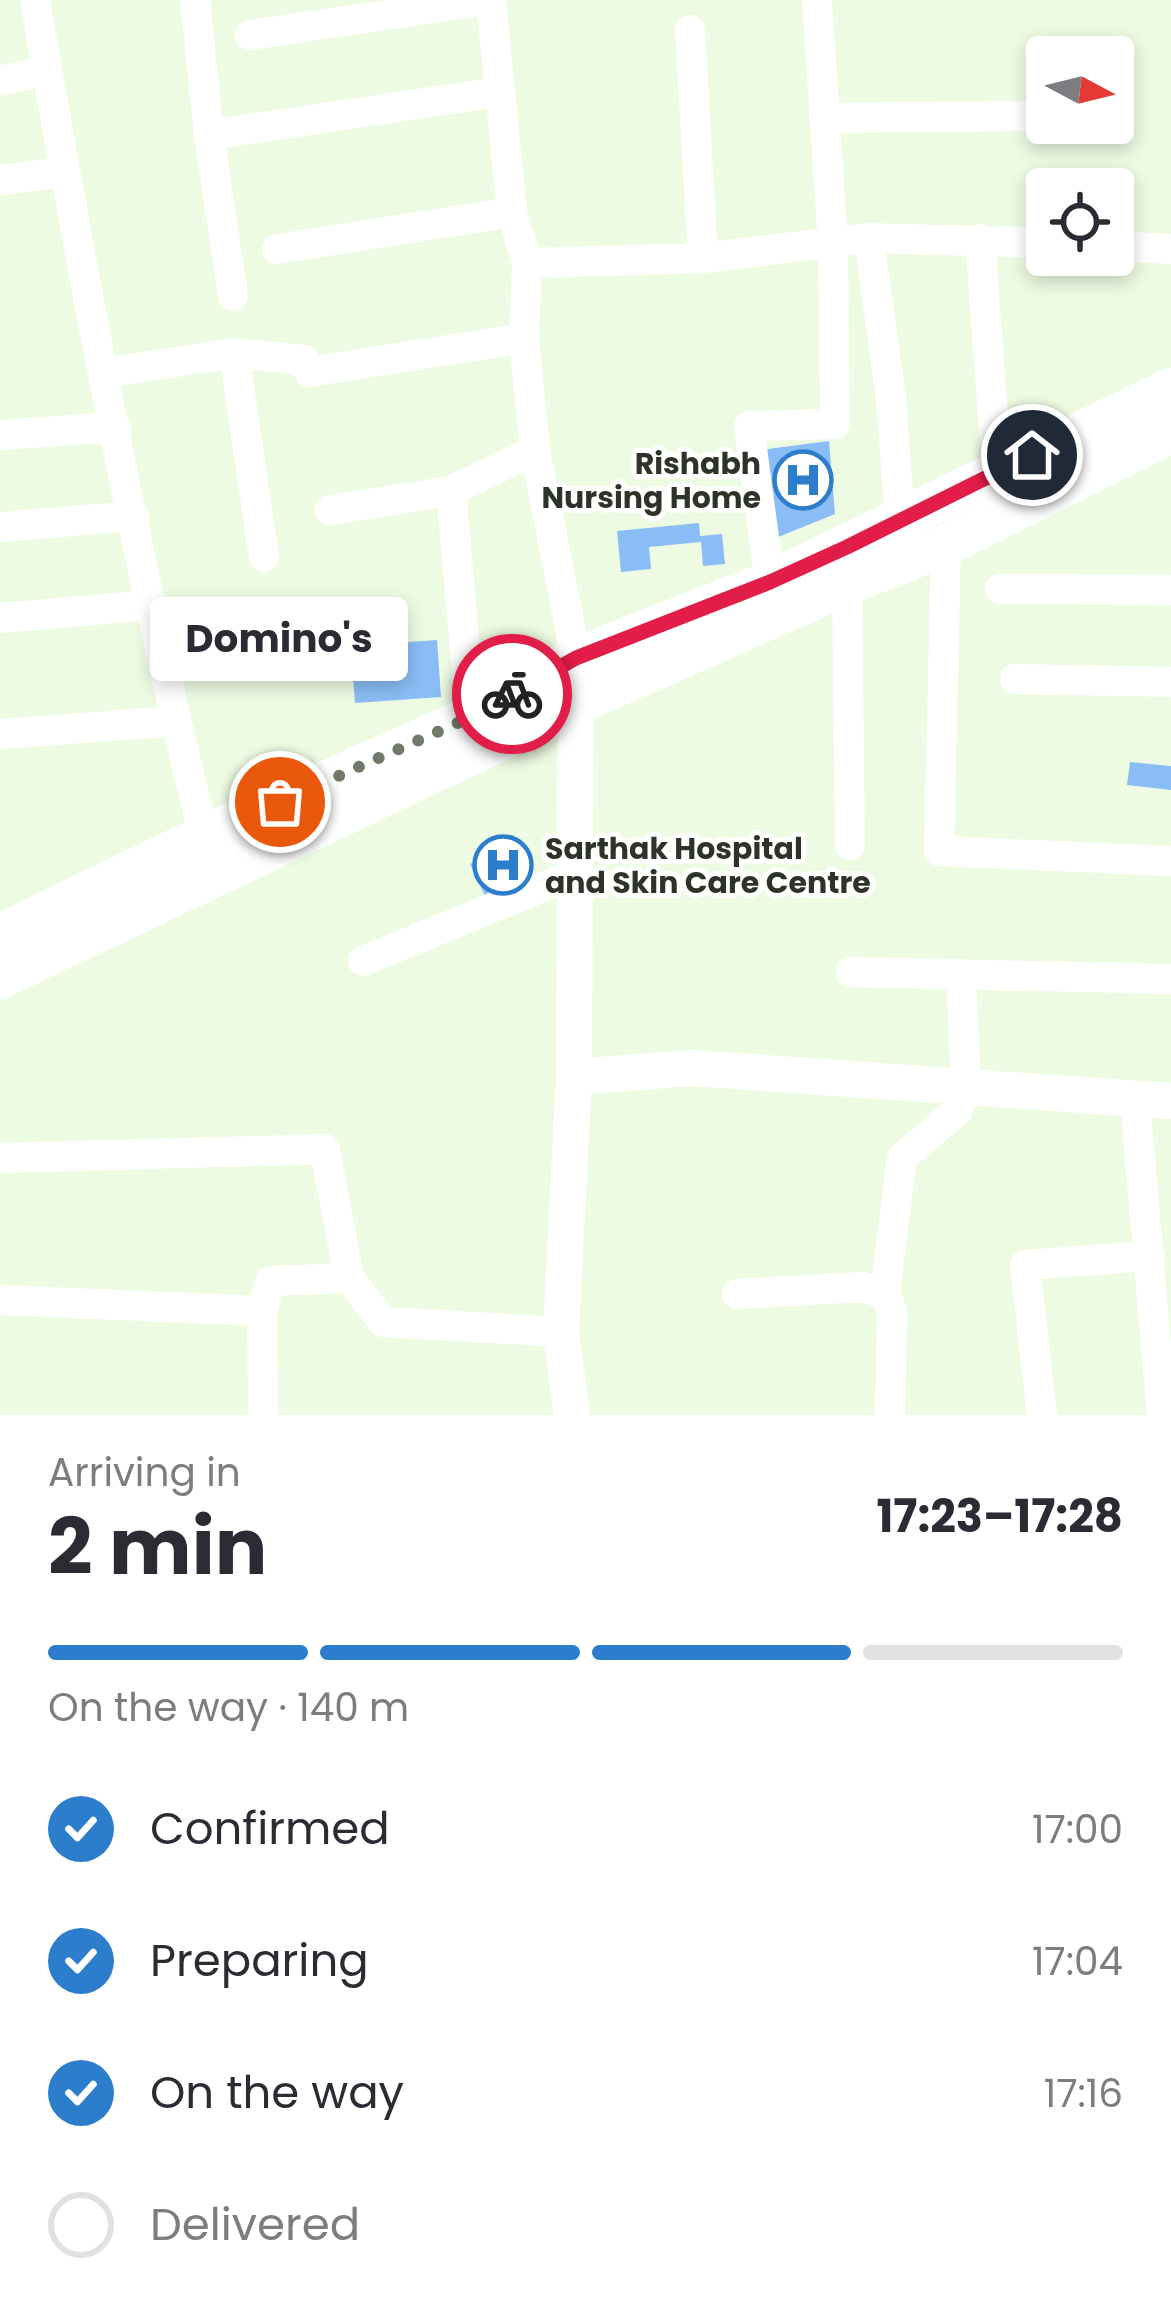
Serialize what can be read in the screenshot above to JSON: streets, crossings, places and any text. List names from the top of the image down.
{
  "places": {
    "hospital": ["Rishabh Nursing Home", "Sarthak Hospital and Skin Care Centre"],
    "other": ["Domino's"]
  },
  "north": "right",
  "page": {
    "bubble": "Domino's",
    "heading": ["2 min", "Arriving in", "17:23–17:28"],
    "bar": "On the way · 140 m",
    "list": [
      ["Confirmed", "17:00"],
      ["Preparing", "17:04"],
      ["On the way", "17:16"],
      "Delivered"
    ]
  }
}
